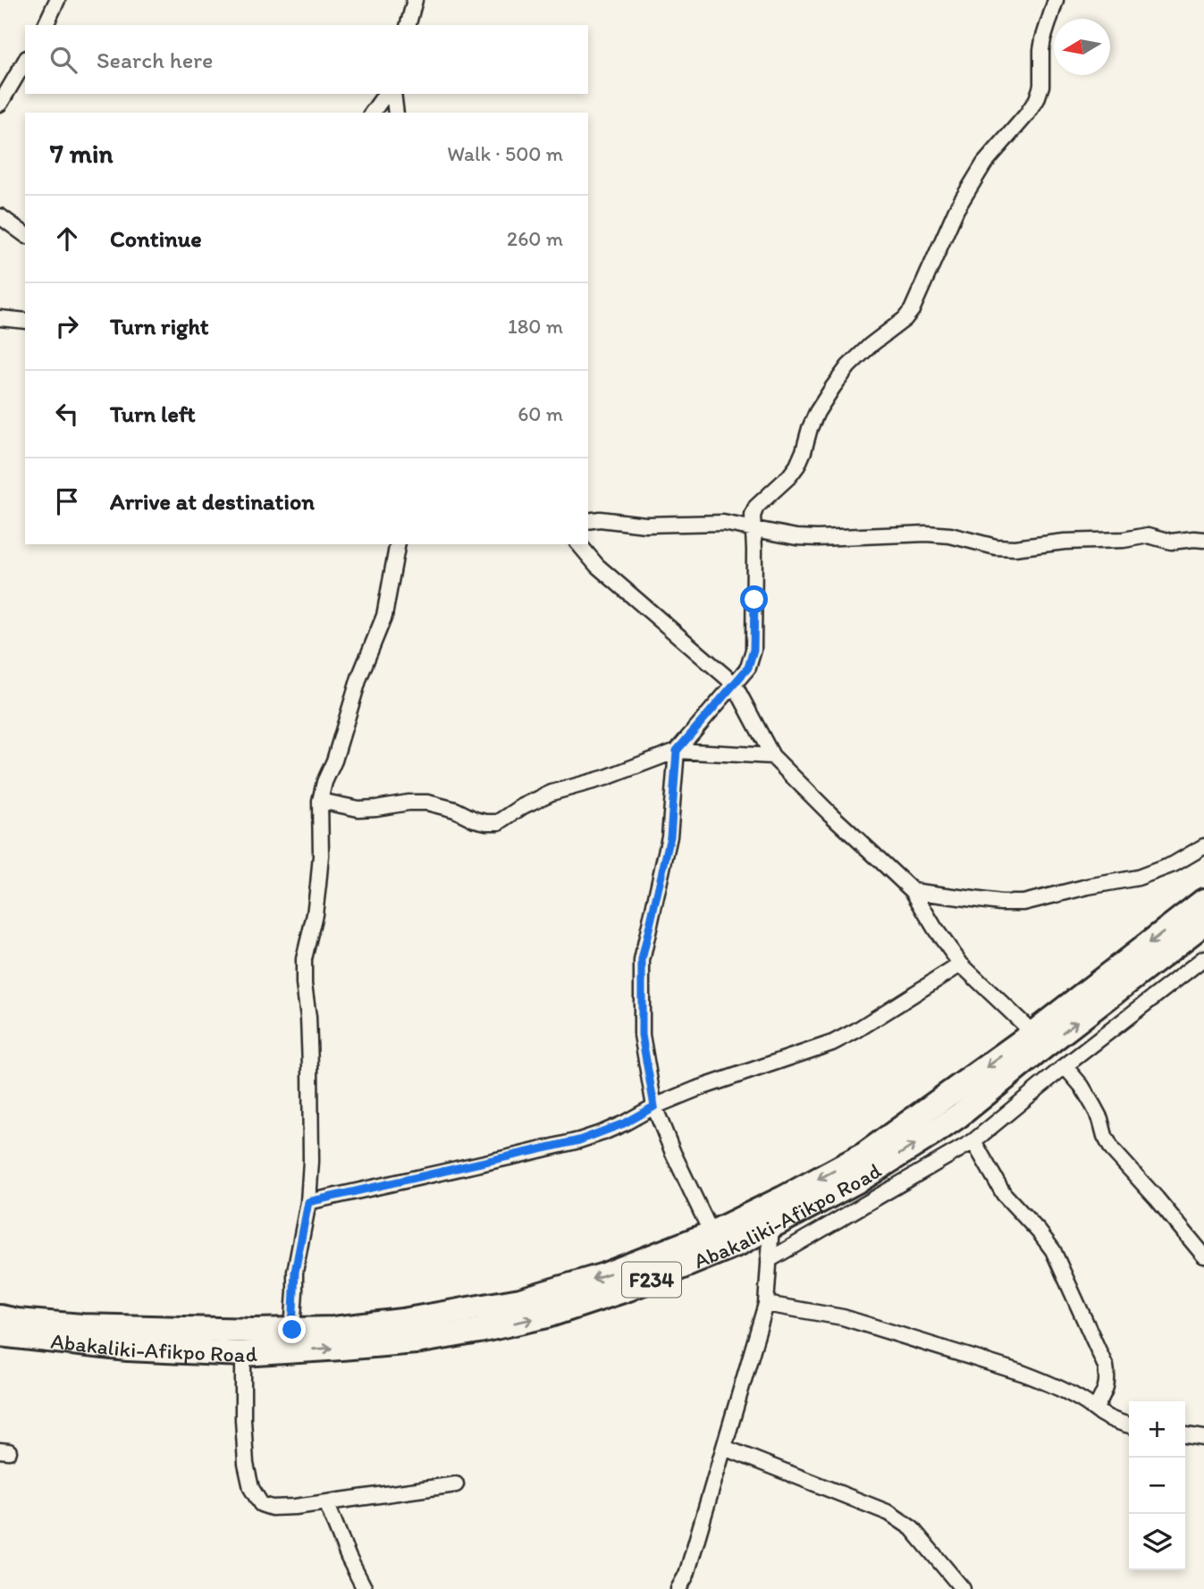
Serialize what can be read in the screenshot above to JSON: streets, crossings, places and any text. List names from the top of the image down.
{
  "streets": {
    "main road": ["Abakaliki-Afikpo Road", "F234"]
  },
  "north": "left",
  "page": {
    "search": "Search here",
    "heading": ["7 min", "Walk · 500 m"],
    "list": [
      ["Continue", "260 m"],
      ["Turn right", "180 m"],
      ["Turn left", "60 m"],
      "Arrive at destination"
    ],
    "map_buttons": ["+", "−"]
  }
}
